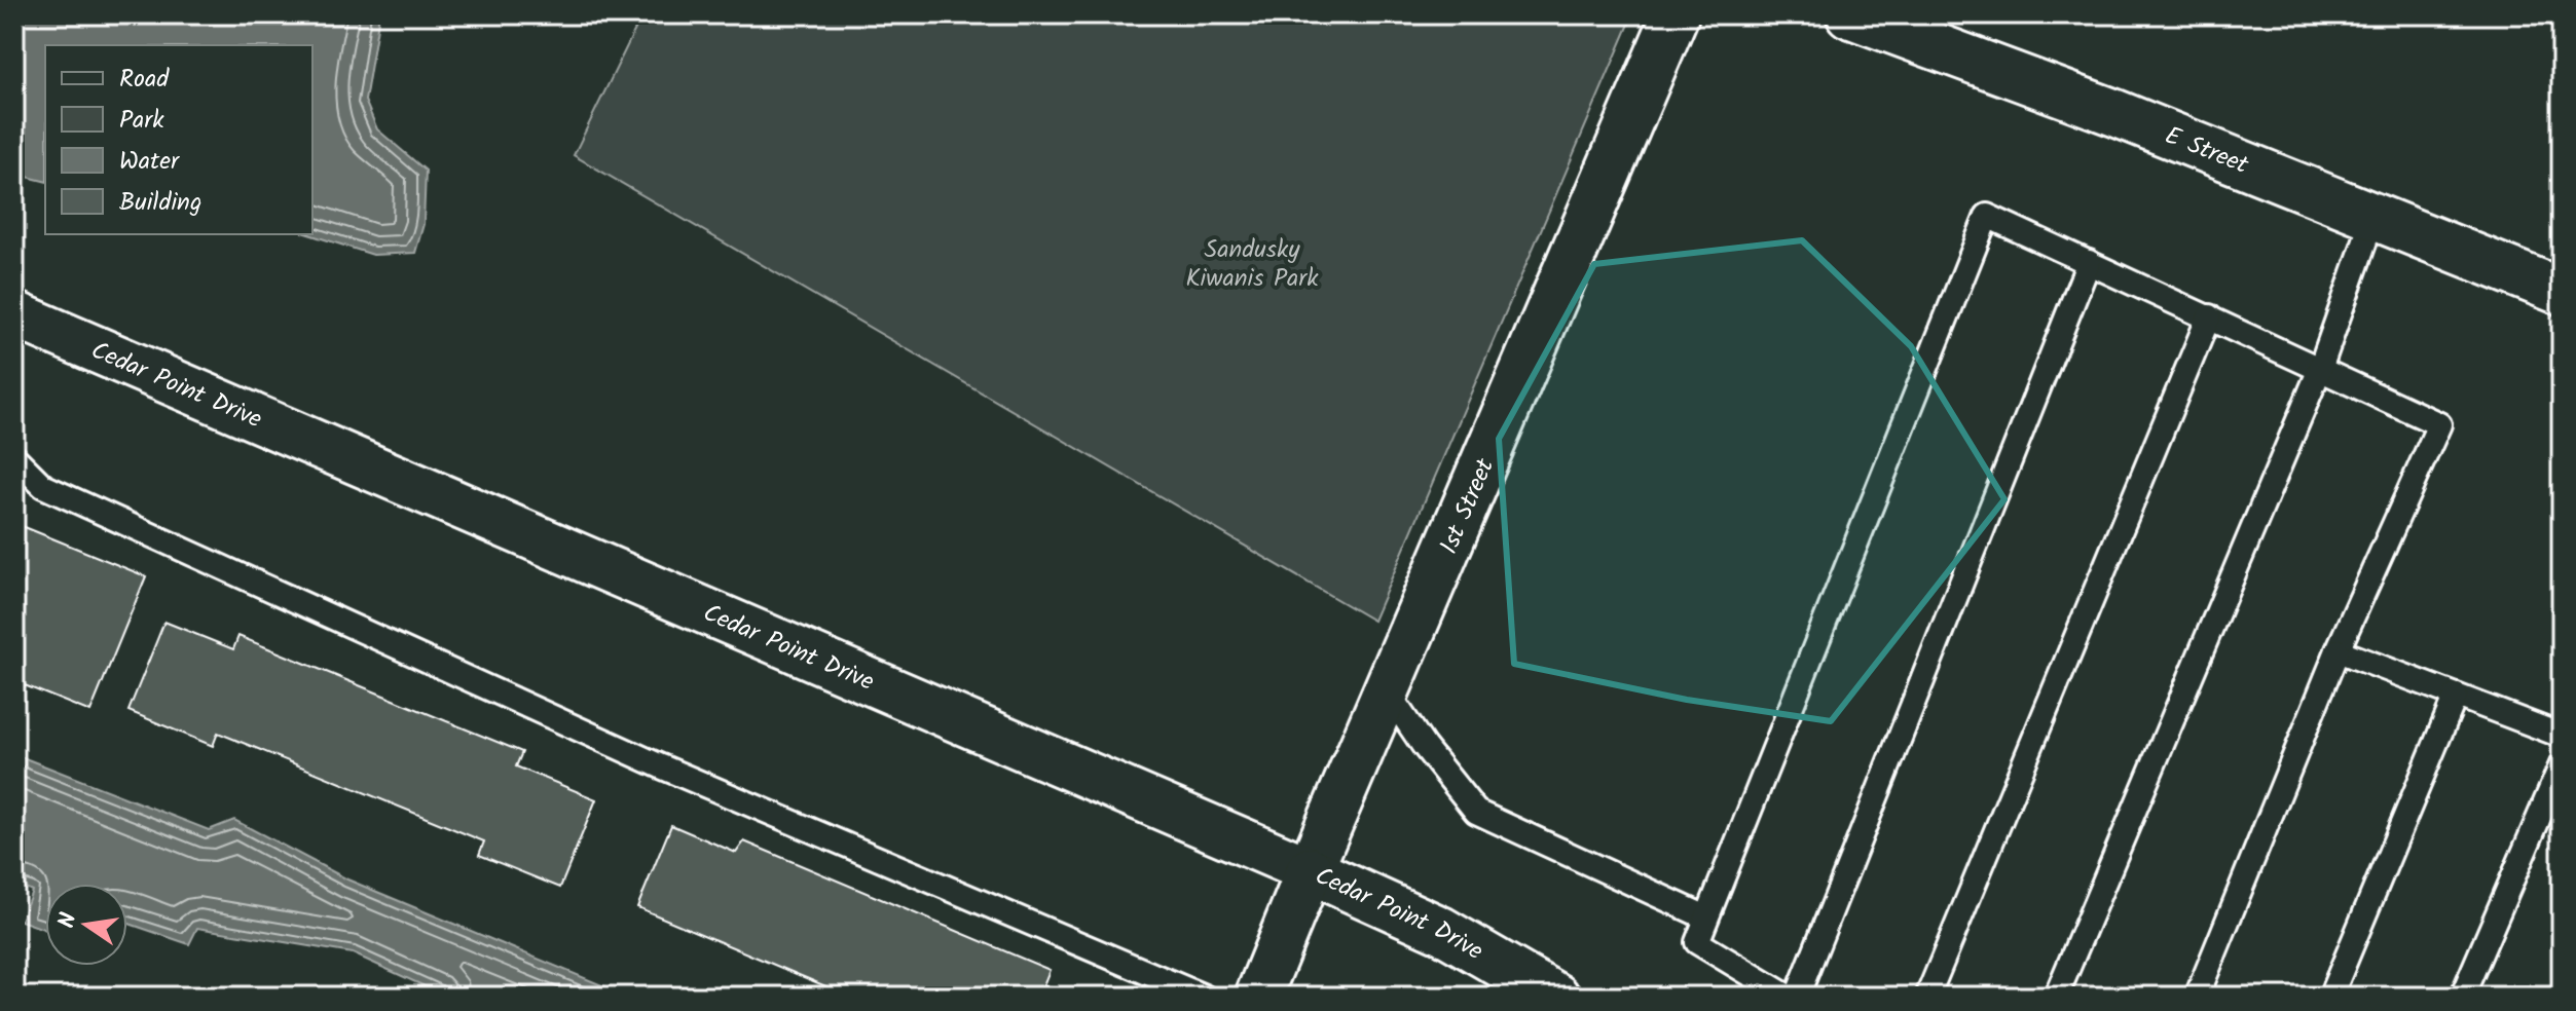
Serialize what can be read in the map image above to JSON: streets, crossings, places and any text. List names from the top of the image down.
{
  "streets": {
    "main road": ["E Street", "Cedar Point Drive", "1st Street"]
  },
  "crossings": [
    ["Cedar Point Drive", "1st Street"]
  ],
  "parks": ["Sandusky Kiwanis Park"],
  "legend": [
    "Road",
    "Park",
    "Water",
    "Building"
  ],
  "north": "left"
}
